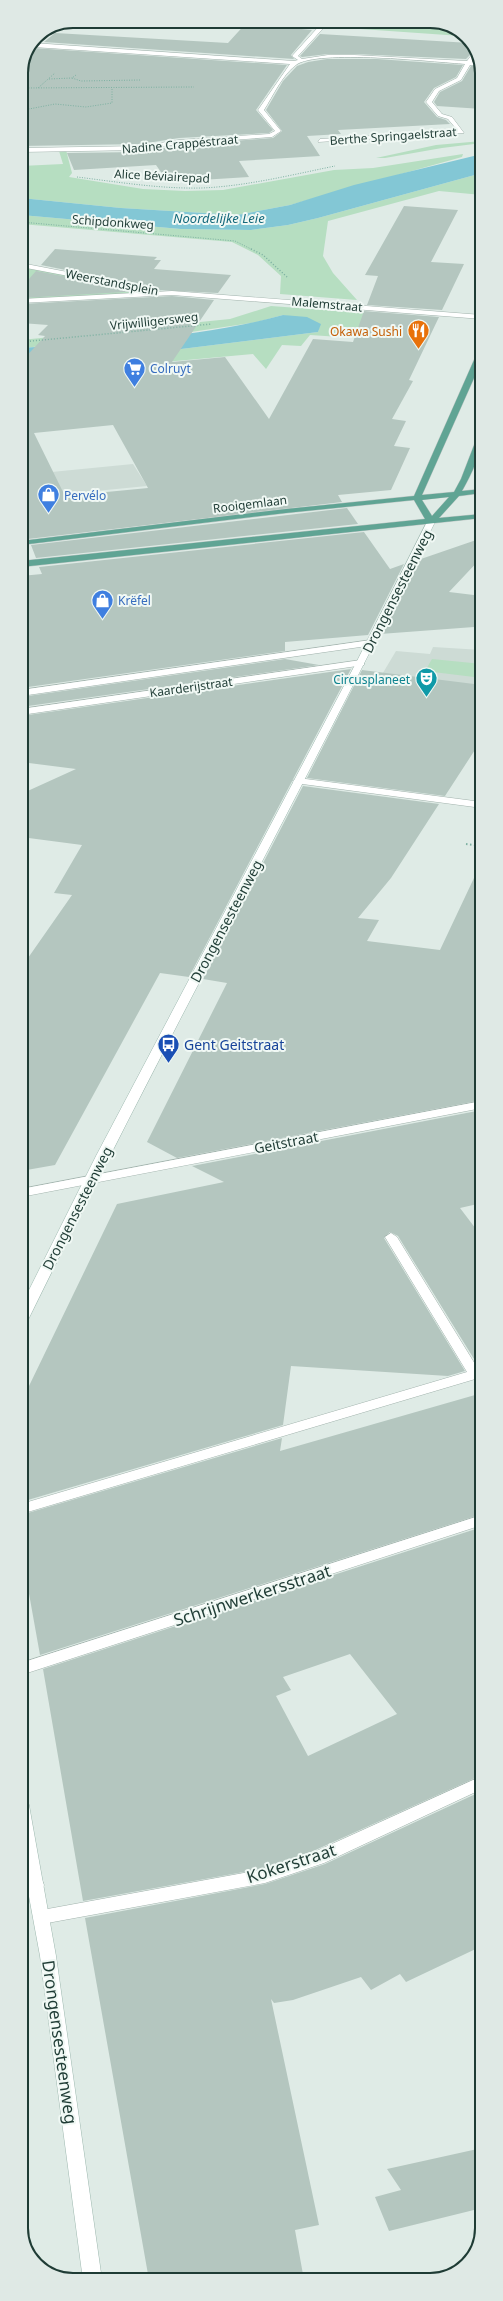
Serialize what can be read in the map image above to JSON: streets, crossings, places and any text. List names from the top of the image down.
{
  "streets": {
    "main road": ["Rooigemlaan", "Drongensesteenweg"],
    "street": [
      "Berthe Springaelstraat",
      "Nadine Crappéstraat",
      "Weerstandsplein",
      "Malemstraat",
      "Kaarderijstraat",
      "Geitstraat",
      "Schrijnwerkersstraat",
      "Kokerstraat"
    ],
    "path": ["Alice Béviairepad", "Schipdonkweg", "Vrijwilligersweg"]
  },
  "crossings": [
    ["Schipdonkweg", "Malemstraat"],
    ["Weerstandsplein", "Malemstraat"],
    ["Rooigemlaan", "Drongensesteenweg"],
    ["Drongensesteenweg", "Kaarderijstraat"],
    ["Drongensesteenweg", "Geitstraat"],
    ["Drongensesteenweg", "Kokerstraat"]
  ],
  "water": ["Noordelijke Leie"],
  "places": {
    "restaurant": ["Okawa Sushi"],
    "supermarket": ["Colruyt"],
    "shop": ["Pervélo", "Krëfel"],
    "theatre": ["Circusplaneet"],
    "bus stop": ["Gent Geitstraat"]
  }
}
